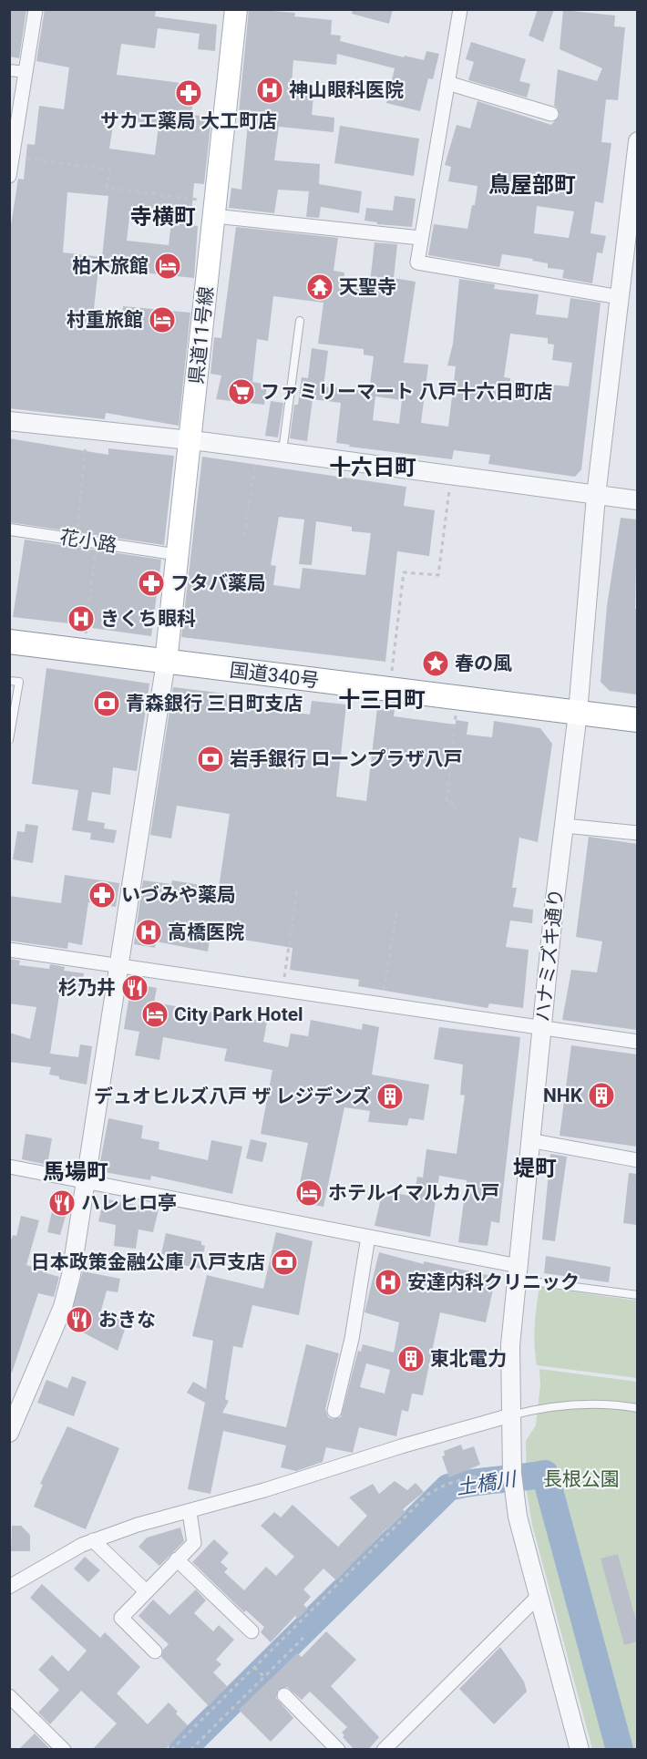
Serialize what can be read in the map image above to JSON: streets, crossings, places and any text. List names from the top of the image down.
{
  "streets": {
    "highway": ["国道340号"],
    "main road": ["県道11号線"],
    "street": ["花小路", "ハナミズキ通り"]
  },
  "crossings": [
    ["県道11号線", "国道340号"],
    ["国道340号", "ハナミズキ通り"]
  ],
  "districts": [
    "鳥屋部町",
    "寺横町",
    "十六日町",
    "十三日町",
    "堤町",
    "馬場町"
  ],
  "water": ["土橋川"],
  "parks": ["長根公園"],
  "places": {
    "hospital": [
      "神山眼科医院",
      "きくち眼科",
      "高橋医院",
      "安達内科クリニック"
    ],
    "pharmacy": ["サカエ薬局 大工町店", "フタバ薬局", "いづみや薬局"],
    "hotel": [
      "柏木旅館",
      "村重旅館",
      "City Park Hotel",
      "ホテルイマルカ八戸"
    ],
    "temple": ["天聖寺"],
    "supermarket": ["ファミリーマート 八戸十六日町店"],
    "place": ["春の風"],
    "bank": ["青森銀行 三日町支店", "岩手銀行 ローンプラザ八戸", "日本政策金融公庫 八戸支店"],
    "restaurant": ["杉乃井", "ハレヒロ亭", "おきな"],
    "building": ["NHK", "デュオヒルズ八戸 ザ レジデンズ", "東北電力"]
  }
}
